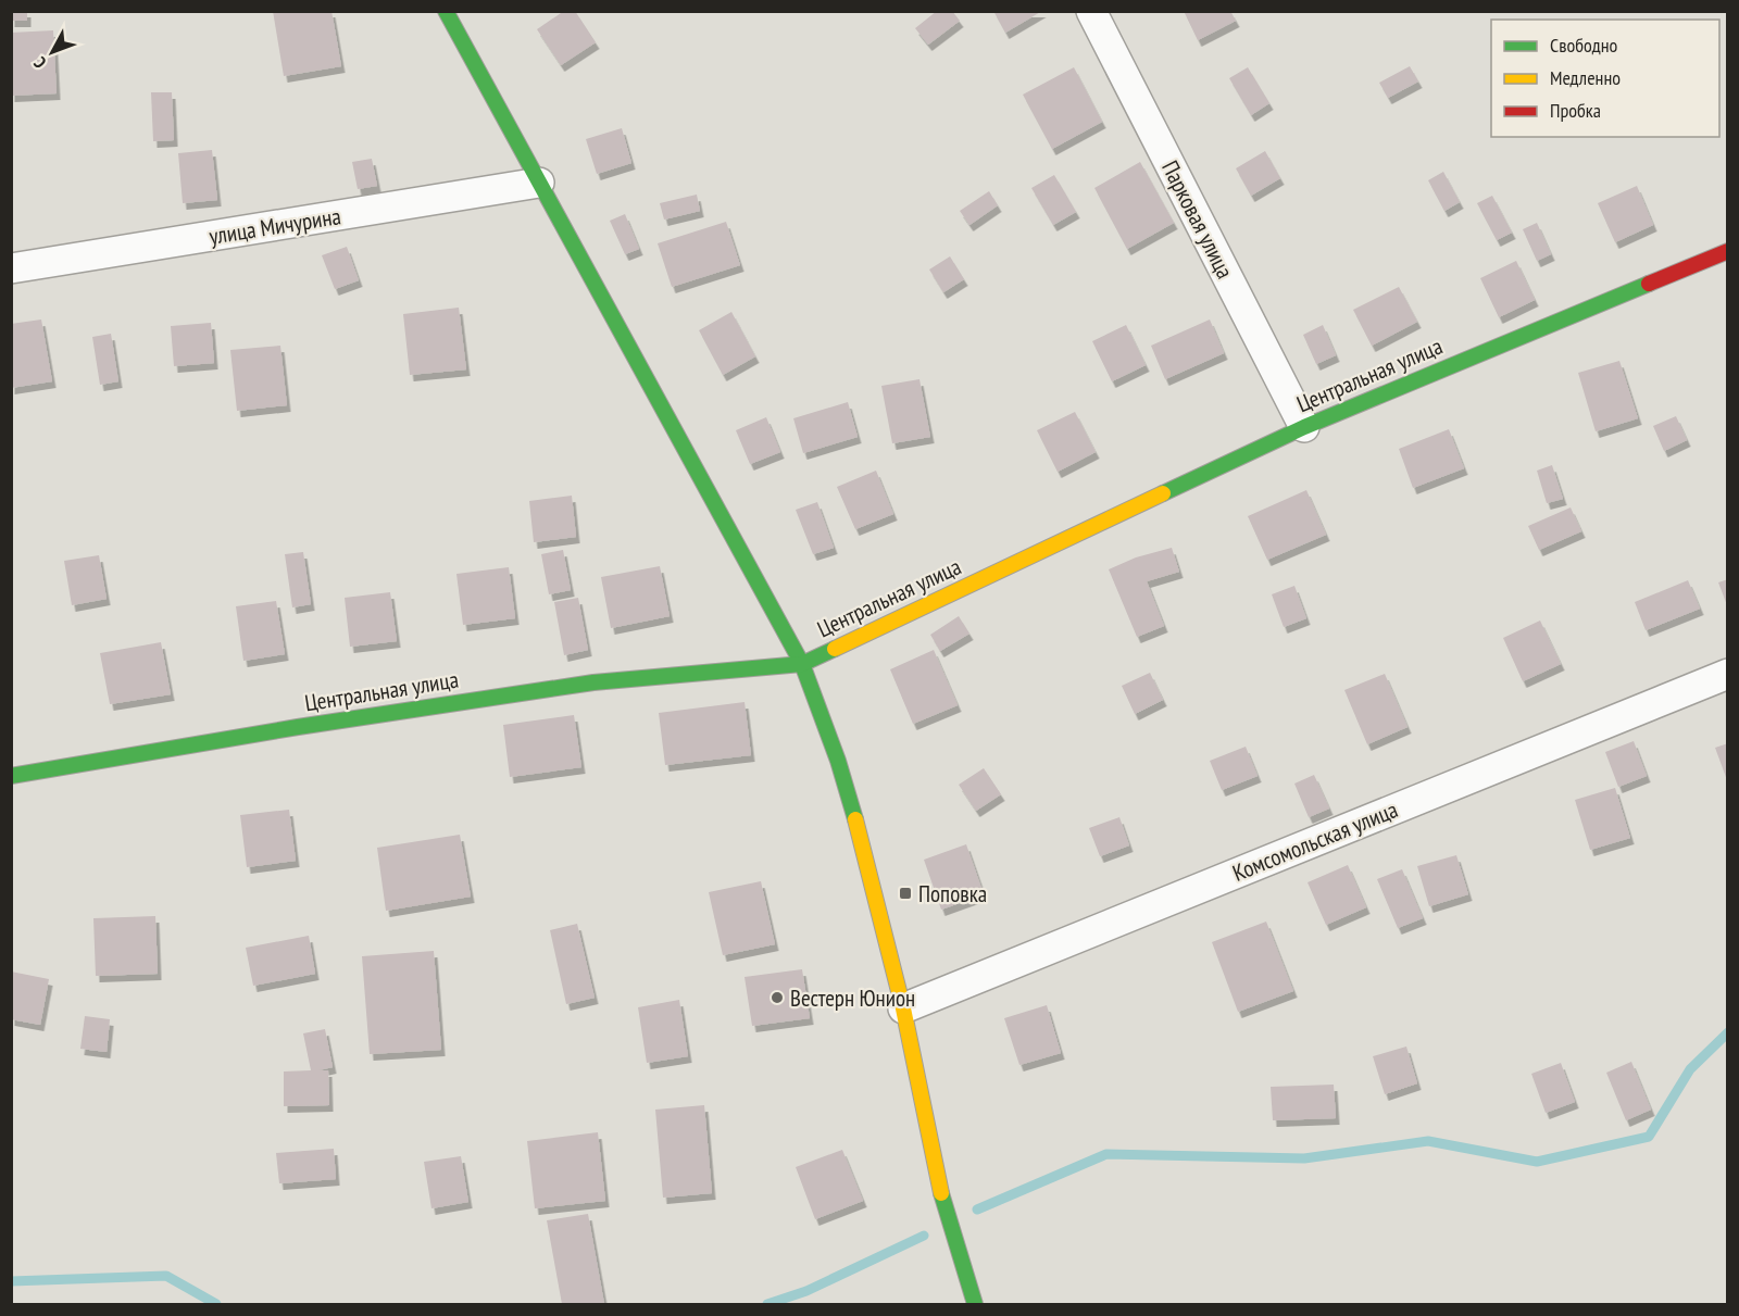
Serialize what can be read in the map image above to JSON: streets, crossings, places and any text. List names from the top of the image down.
{
  "streets": {
    "street": [
      "Парковая улица",
      "улица Мичурина",
      "Центральная улица",
      "Комсомольская улица"
    ]
  },
  "crossings": [
    ["Парковая улица", "Центральная улица"]
  ],
  "places": {
    "transit": ["Поповка"],
    "other": ["Вестерн Юнион"]
  },
  "legend": ["Свободно", "Медленно", "Пробка"],
  "north": "bottom left"
}
